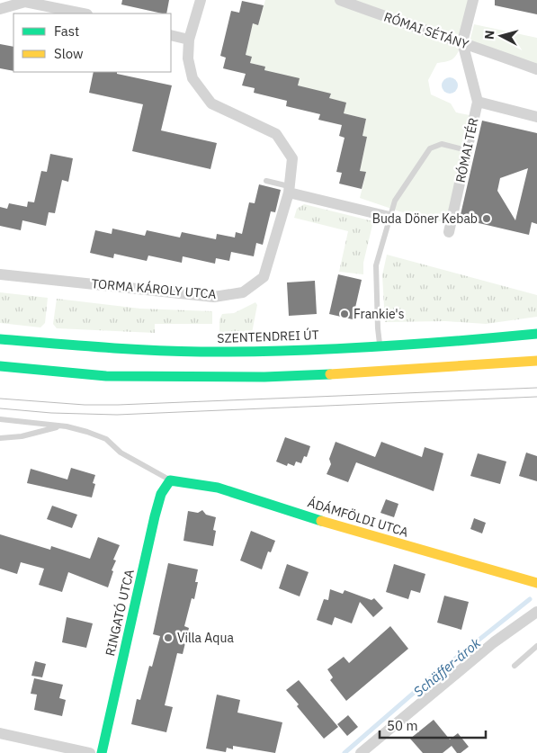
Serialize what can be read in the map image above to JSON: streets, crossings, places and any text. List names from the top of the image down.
{
  "streets": {
    "main road": ["SZENTENDREI ÚT", "ÁDÁMFÖLDI UTCA", "RINGATÓ UTCA"],
    "street": ["RÓMAI SÉTÁNY", "RÓMAI TÉR", "TORMA KÁROLY UTCA"]
  },
  "crossings": [
    ["ÁDÁMFÖLDI UTCA", "RINGATÓ UTCA"]
  ],
  "water": ["Schäffer-árok"],
  "places": ["Buda Döner Kebab", "Frankie's", "Villa Aqua"],
  "legend": ["Fast", "Slow"],
  "scale_bar": "50 m",
  "north": "left"
}
